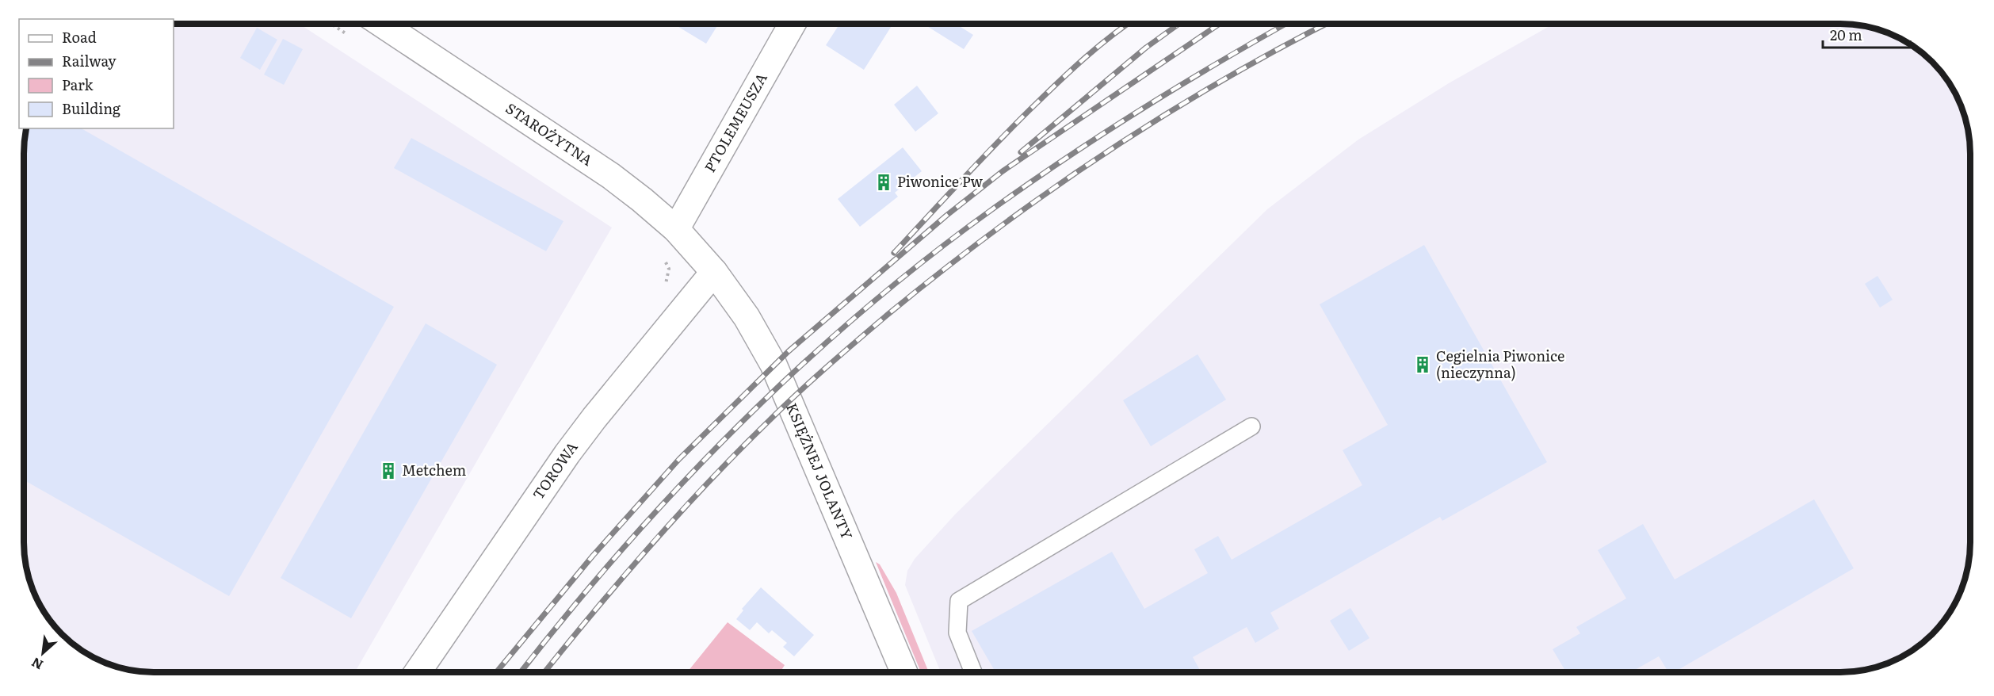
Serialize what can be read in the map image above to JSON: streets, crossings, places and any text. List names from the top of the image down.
{
  "streets": {
    "street": [
      "PTOLEMEUSZA",
      "STAROŻYTNA",
      "TOROWA",
      "KSIĘŻNEJ JOLANTY"
    ]
  },
  "crossings": [
    ["PTOLEMEUSZA", "STAROŻYTNA"],
    ["STAROŻYTNA", "TOROWA"],
    ["STAROŻYTNA", "KSIĘŻNEJ JOLANTY"],
    ["TOROWA", "KSIĘŻNEJ JOLANTY"]
  ],
  "places": {
    "building": ["Piwonice Pw", "Cegielnia Piwonice (nieczynna)", "Metchem"]
  },
  "legend": [
    "Road",
    "Railway",
    "Park",
    "Building"
  ],
  "scale_bar": "20 m",
  "north": "bottom left"
}
